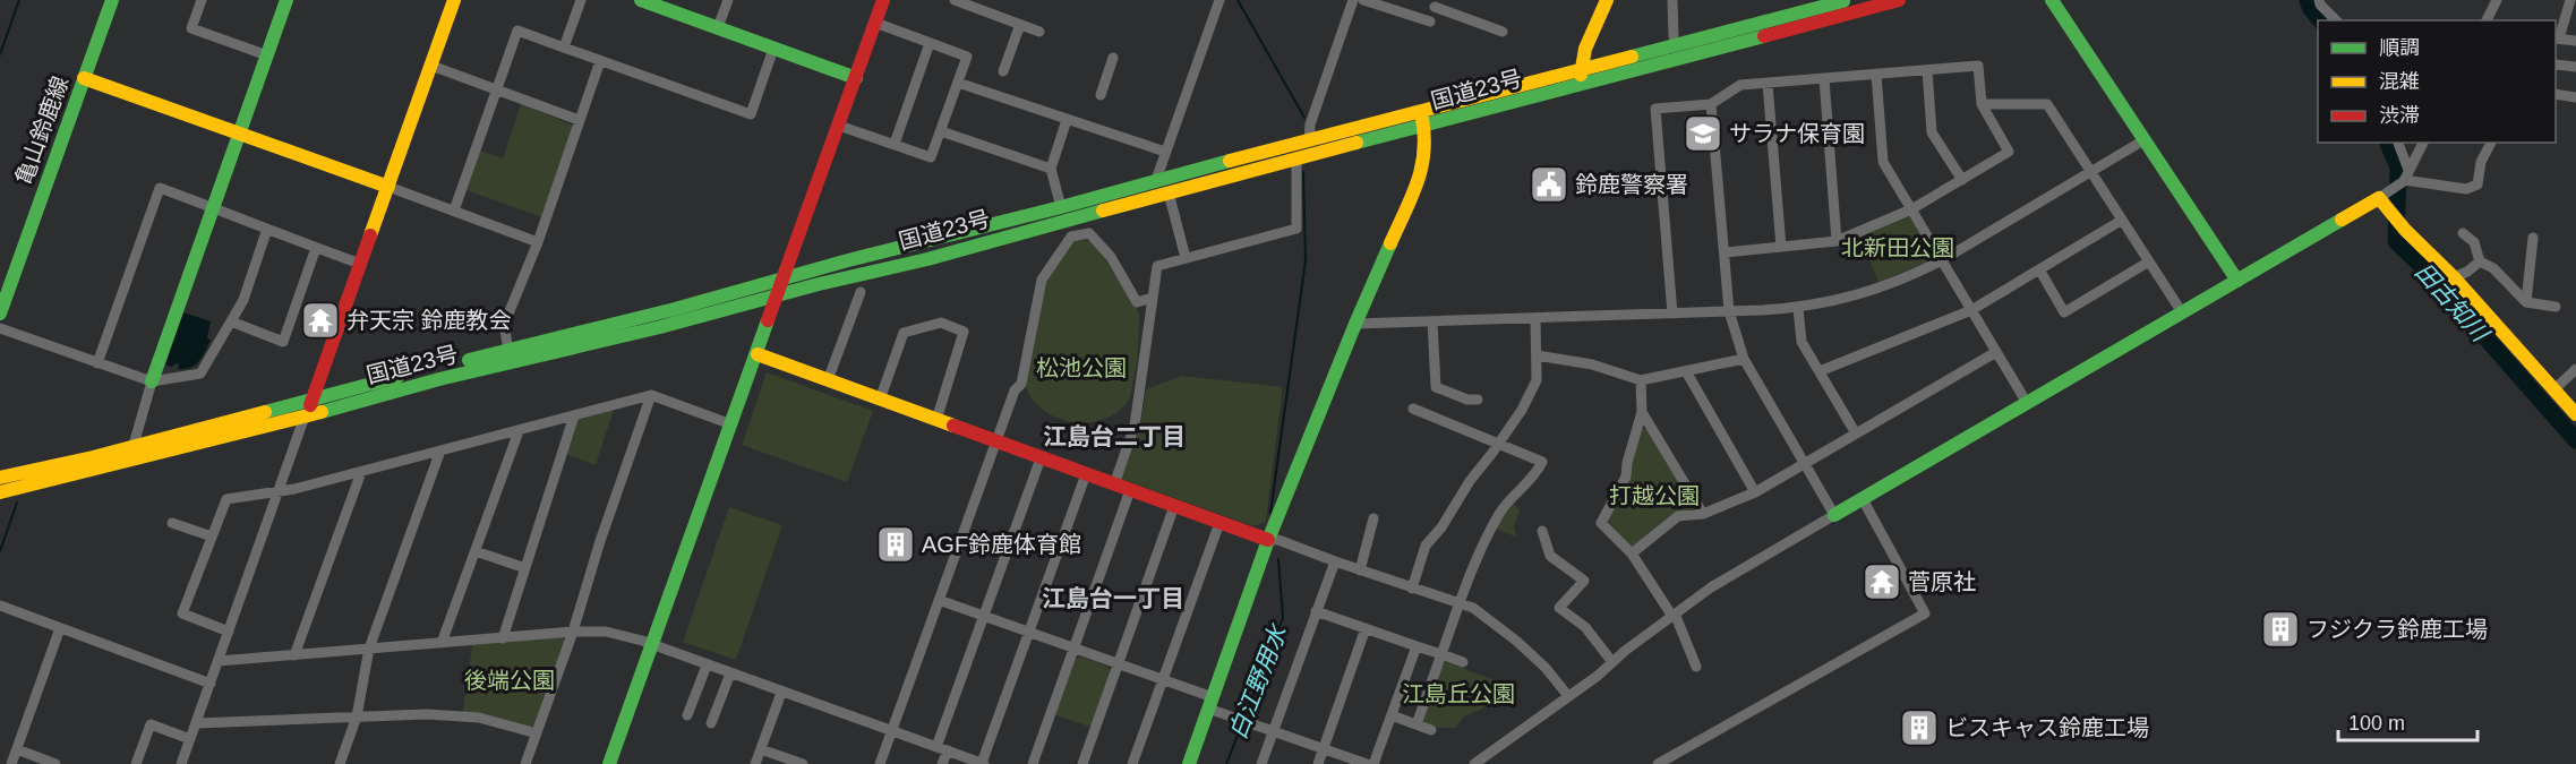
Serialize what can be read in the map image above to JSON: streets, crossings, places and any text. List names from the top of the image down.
{
  "streets": {
    "main road": ["国道23号", "亀山鈴鹿線"]
  },
  "districts": ["江島台二丁目", "江島台一丁目"],
  "water": ["田古知川", "白江野用水"],
  "parks": [
    "北新田公園",
    "松池公園",
    "打越公園",
    "後端公園",
    "江島丘公園"
  ],
  "places": {
    "school or university": ["サラナ保育園"],
    "public building": ["鈴鹿警察署"],
    "temple": ["弁天宗 鈴鹿教会", "菅原社"],
    "building": ["AGF鈴鹿体育館", "フジクラ鈴鹿工場", "ビスキャス鈴鹿工場"]
  },
  "legend": ["順調", "混雑", "渋滞"],
  "scale_bar": "100 m"
}
